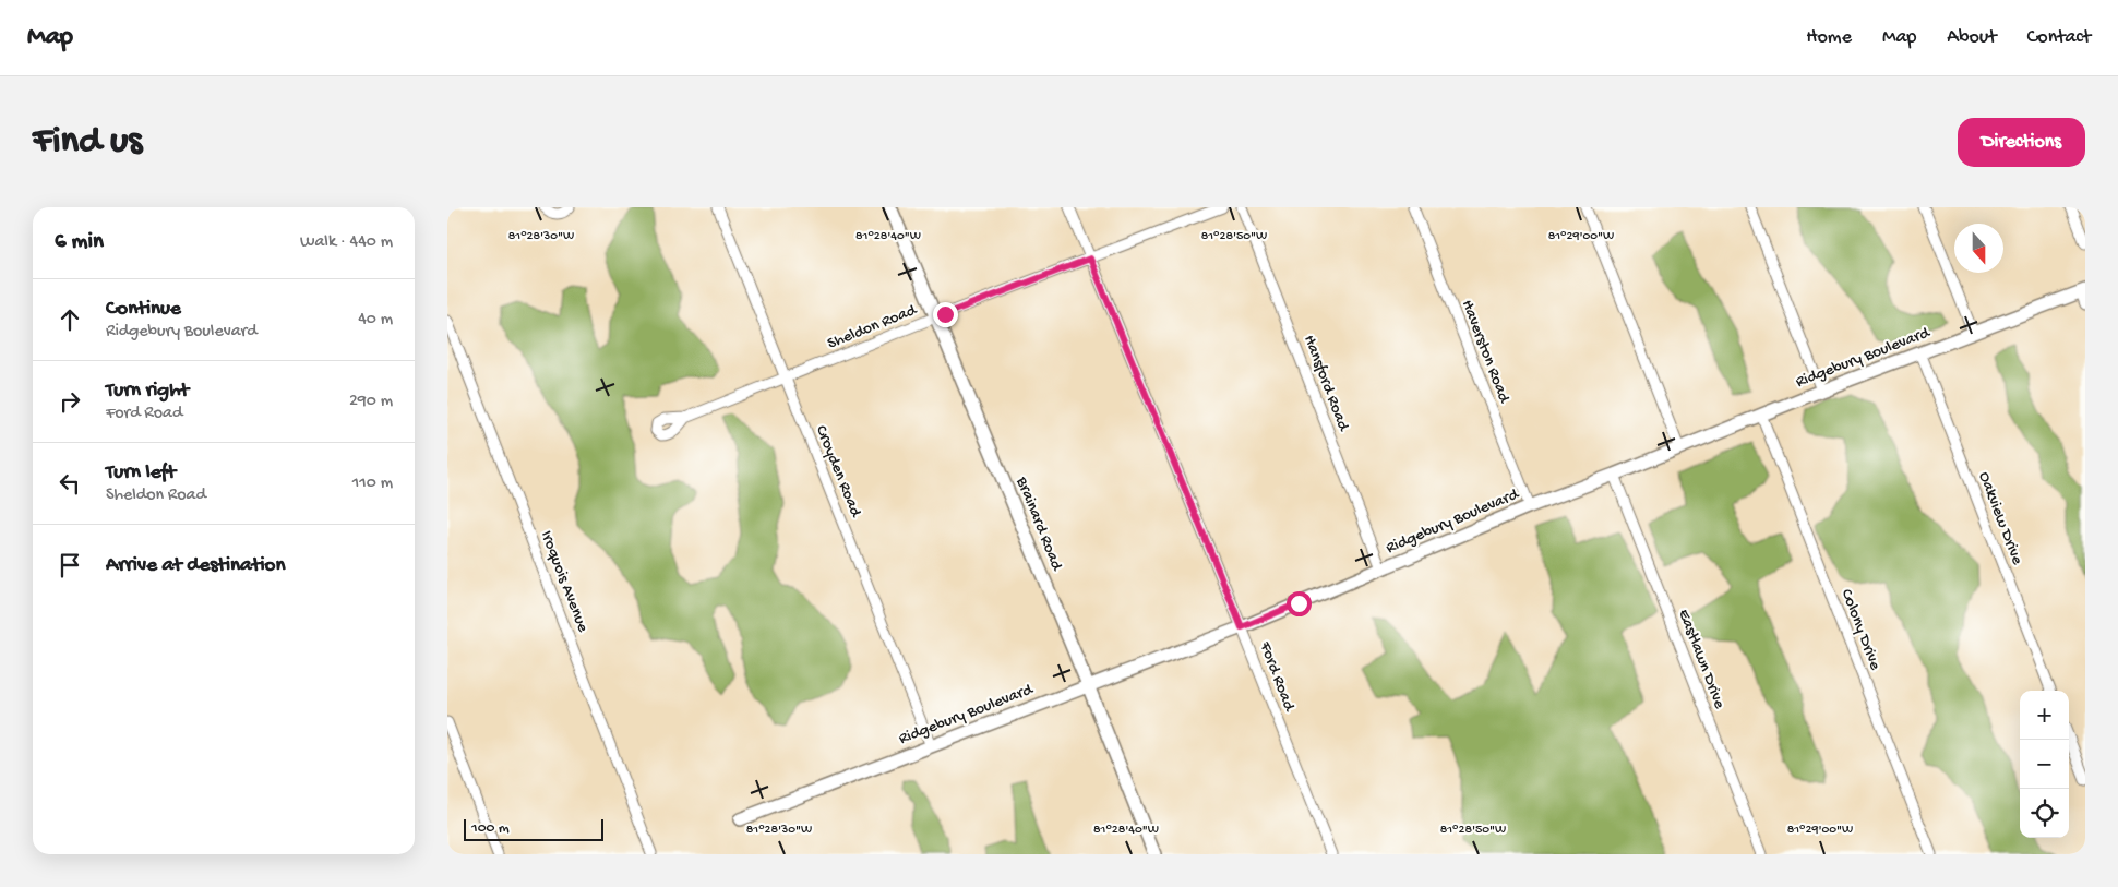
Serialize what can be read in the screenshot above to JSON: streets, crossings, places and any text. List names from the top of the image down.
{
  "streets": {
    "street": [
      "Sheldon Road",
      "Haverston Road",
      "Ridgebury Boulevard",
      "Hansford Road",
      "Croyden Road",
      "Oakview Drive",
      "Brainard Road",
      "Iroquois Avenue",
      "Colony Drive",
      "Eastlawn Drive",
      "Ford Road"
    ]
  },
  "crossings": [
    ["Sheldon Road", "Croyden Road"],
    ["Sheldon Road", "Brainard Road"],
    ["Sheldon Road", "Ford Road"],
    ["Haverston Road", "Ridgebury Boulevard"],
    ["Ridgebury Boulevard", "Hansford Road"],
    ["Ridgebury Boulevard", "Croyden Road"],
    ["Ridgebury Boulevard", "Oakview Drive"],
    ["Ridgebury Boulevard", "Brainard Road"],
    ["Ridgebury Boulevard", "Colony Drive"],
    ["Ridgebury Boulevard", "Eastlawn Drive"],
    ["Ridgebury Boulevard", "Ford Road"]
  ],
  "scale_bar": "100 m",
  "north": "bottom",
  "page": {
    "header": "Map",
    "nav": [
      "Home",
      "Map",
      "About",
      "Contact"
    ],
    "buttons": "Directions",
    "title": "Find us",
    "heading": ["6 min", "Walk · 440 m"],
    "list": [
      ["Continue", "Ridgebury Boulevard", "40 m"],
      ["Turn right", "Ford Road", "290 m"],
      ["Turn left", "Sheldon Road", "110 m"],
      "Arrive at destination"
    ],
    "map_buttons": ["+", "−"],
    "scale": "100 m"
  },
  "coordinates": [
    "81°28'30\"W",
    "81°28'40\"W",
    "81°28'50\"W",
    "81°29'00\"W"
  ]
}
